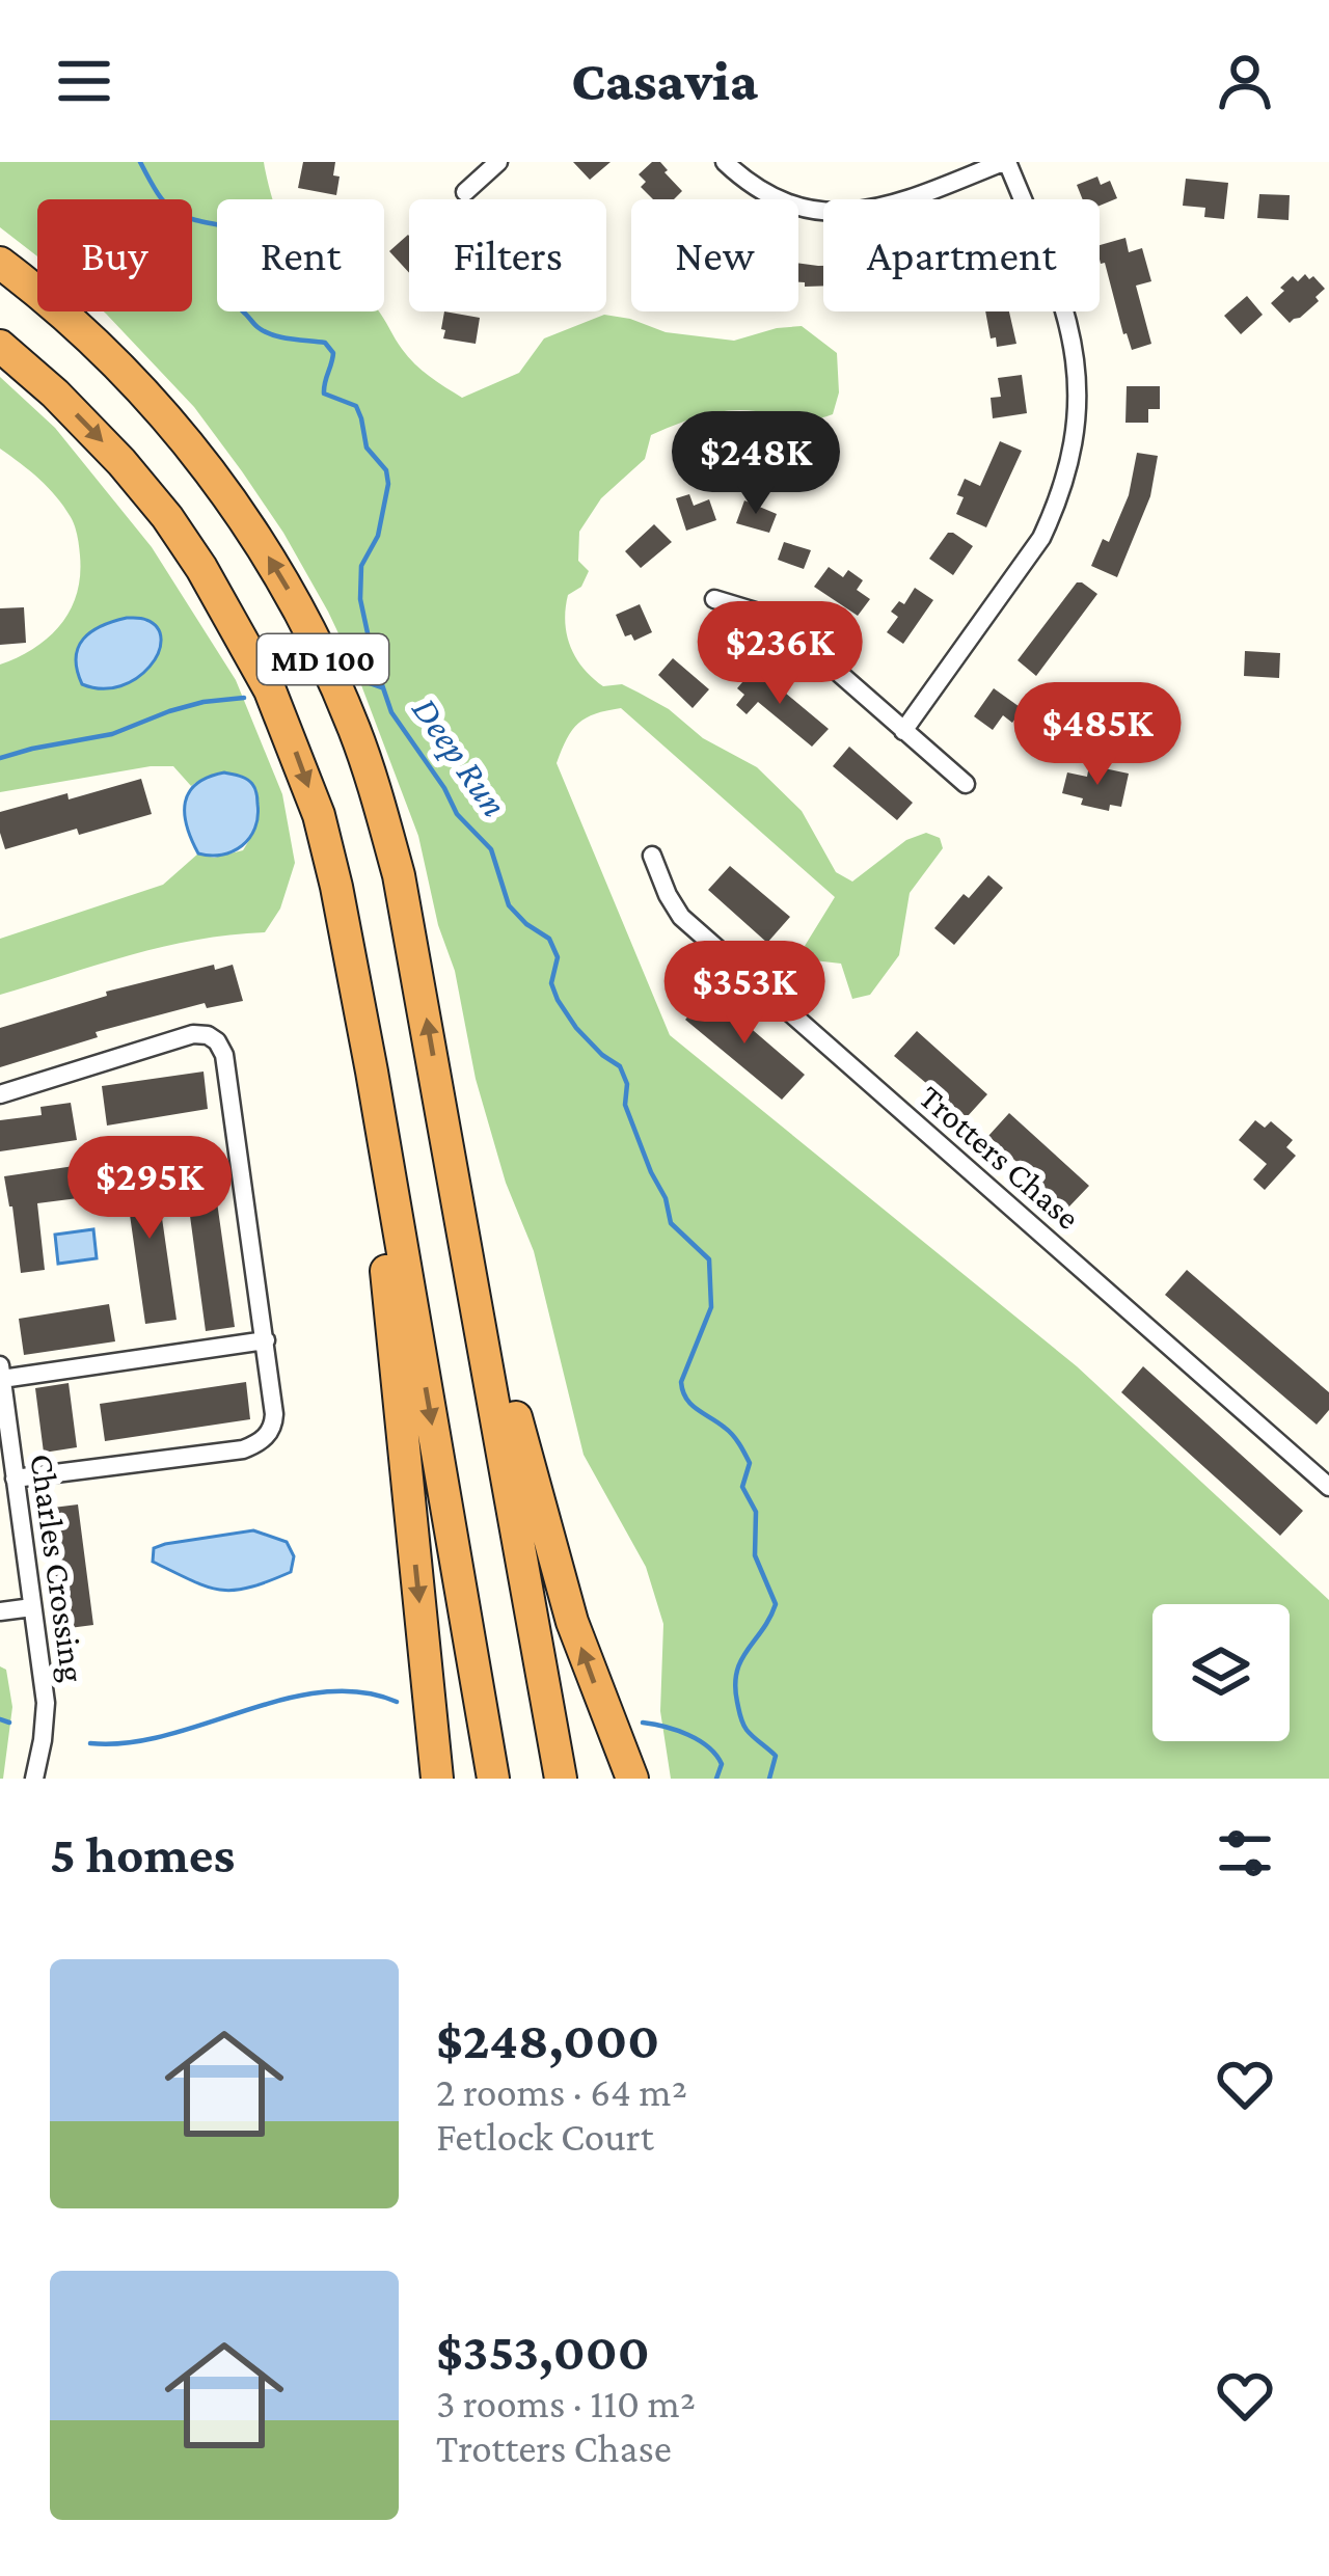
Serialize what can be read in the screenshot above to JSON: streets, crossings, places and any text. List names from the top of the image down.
{
  "streets": {
    "highway": ["MD 100"],
    "street": ["Trotters Chase", "Charles Crossing"]
  },
  "water": ["Deep Run"],
  "page": {
    "header": "Casavia",
    "chip": [
      "Buy",
      "Rent",
      "Filters",
      "New",
      "Apartment"
    ],
    "price": [
      "$248K",
      "$236K",
      "$485K",
      "$353K",
      "$295K"
    ],
    "heading": "5 homes",
    "list": [
      {
        "name": "$248,000",
        "note": "2 rooms · 64 m² · Fetlock Court"
      },
      {
        "name": "$353,000",
        "note": "3 rooms · 110 m² · Trotters Chase"
      }
    ]
  }
}
